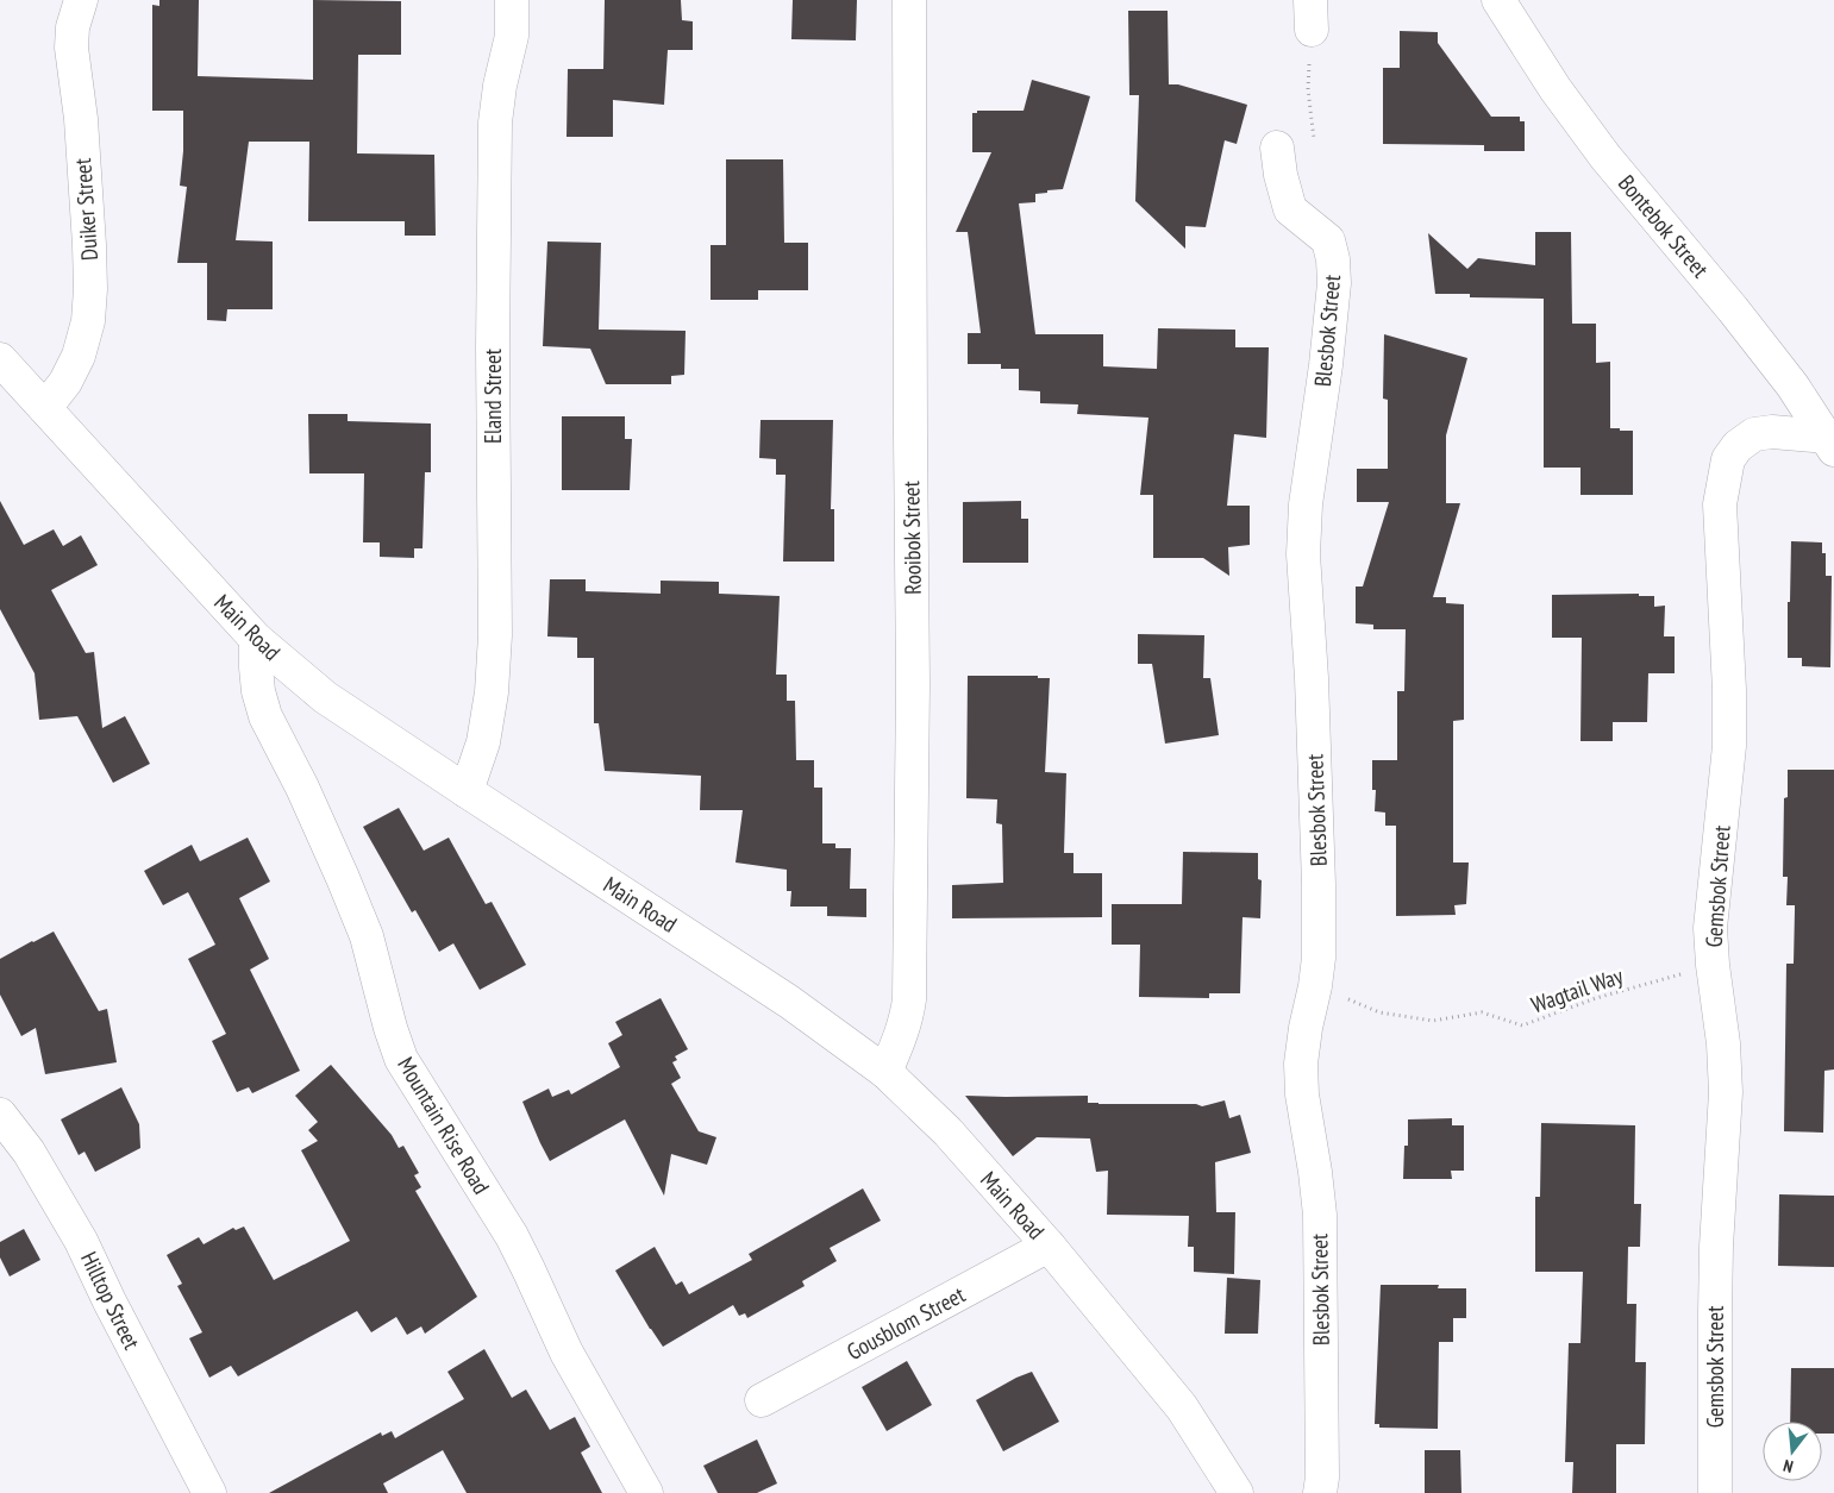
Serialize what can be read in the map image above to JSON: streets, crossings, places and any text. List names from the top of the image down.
{
  "streets": {
    "street": [
      "Duiker Street",
      "Bontebok Street",
      "Blesbok Street",
      "Eland Street",
      "Rooibok Street",
      "Main Road",
      "Gemsbok Street",
      "Mountain Rise Road",
      "Hilltop Street",
      "Gousblom Street"
    ],
    "path": ["Wagtail Way"]
  },
  "crossings": [
    ["Duiker Street", "Main Road"],
    ["Bontebok Street", "Gemsbok Street"],
    ["Blesbok Street", "Wagtail Way"],
    ["Eland Street", "Main Road"],
    ["Rooibok Street", "Main Road"],
    ["Main Road", "Mountain Rise Road"],
    ["Main Road", "Gousblom Street"],
    ["Gemsbok Street", "Wagtail Way"]
  ],
  "north": "bottom"
}
